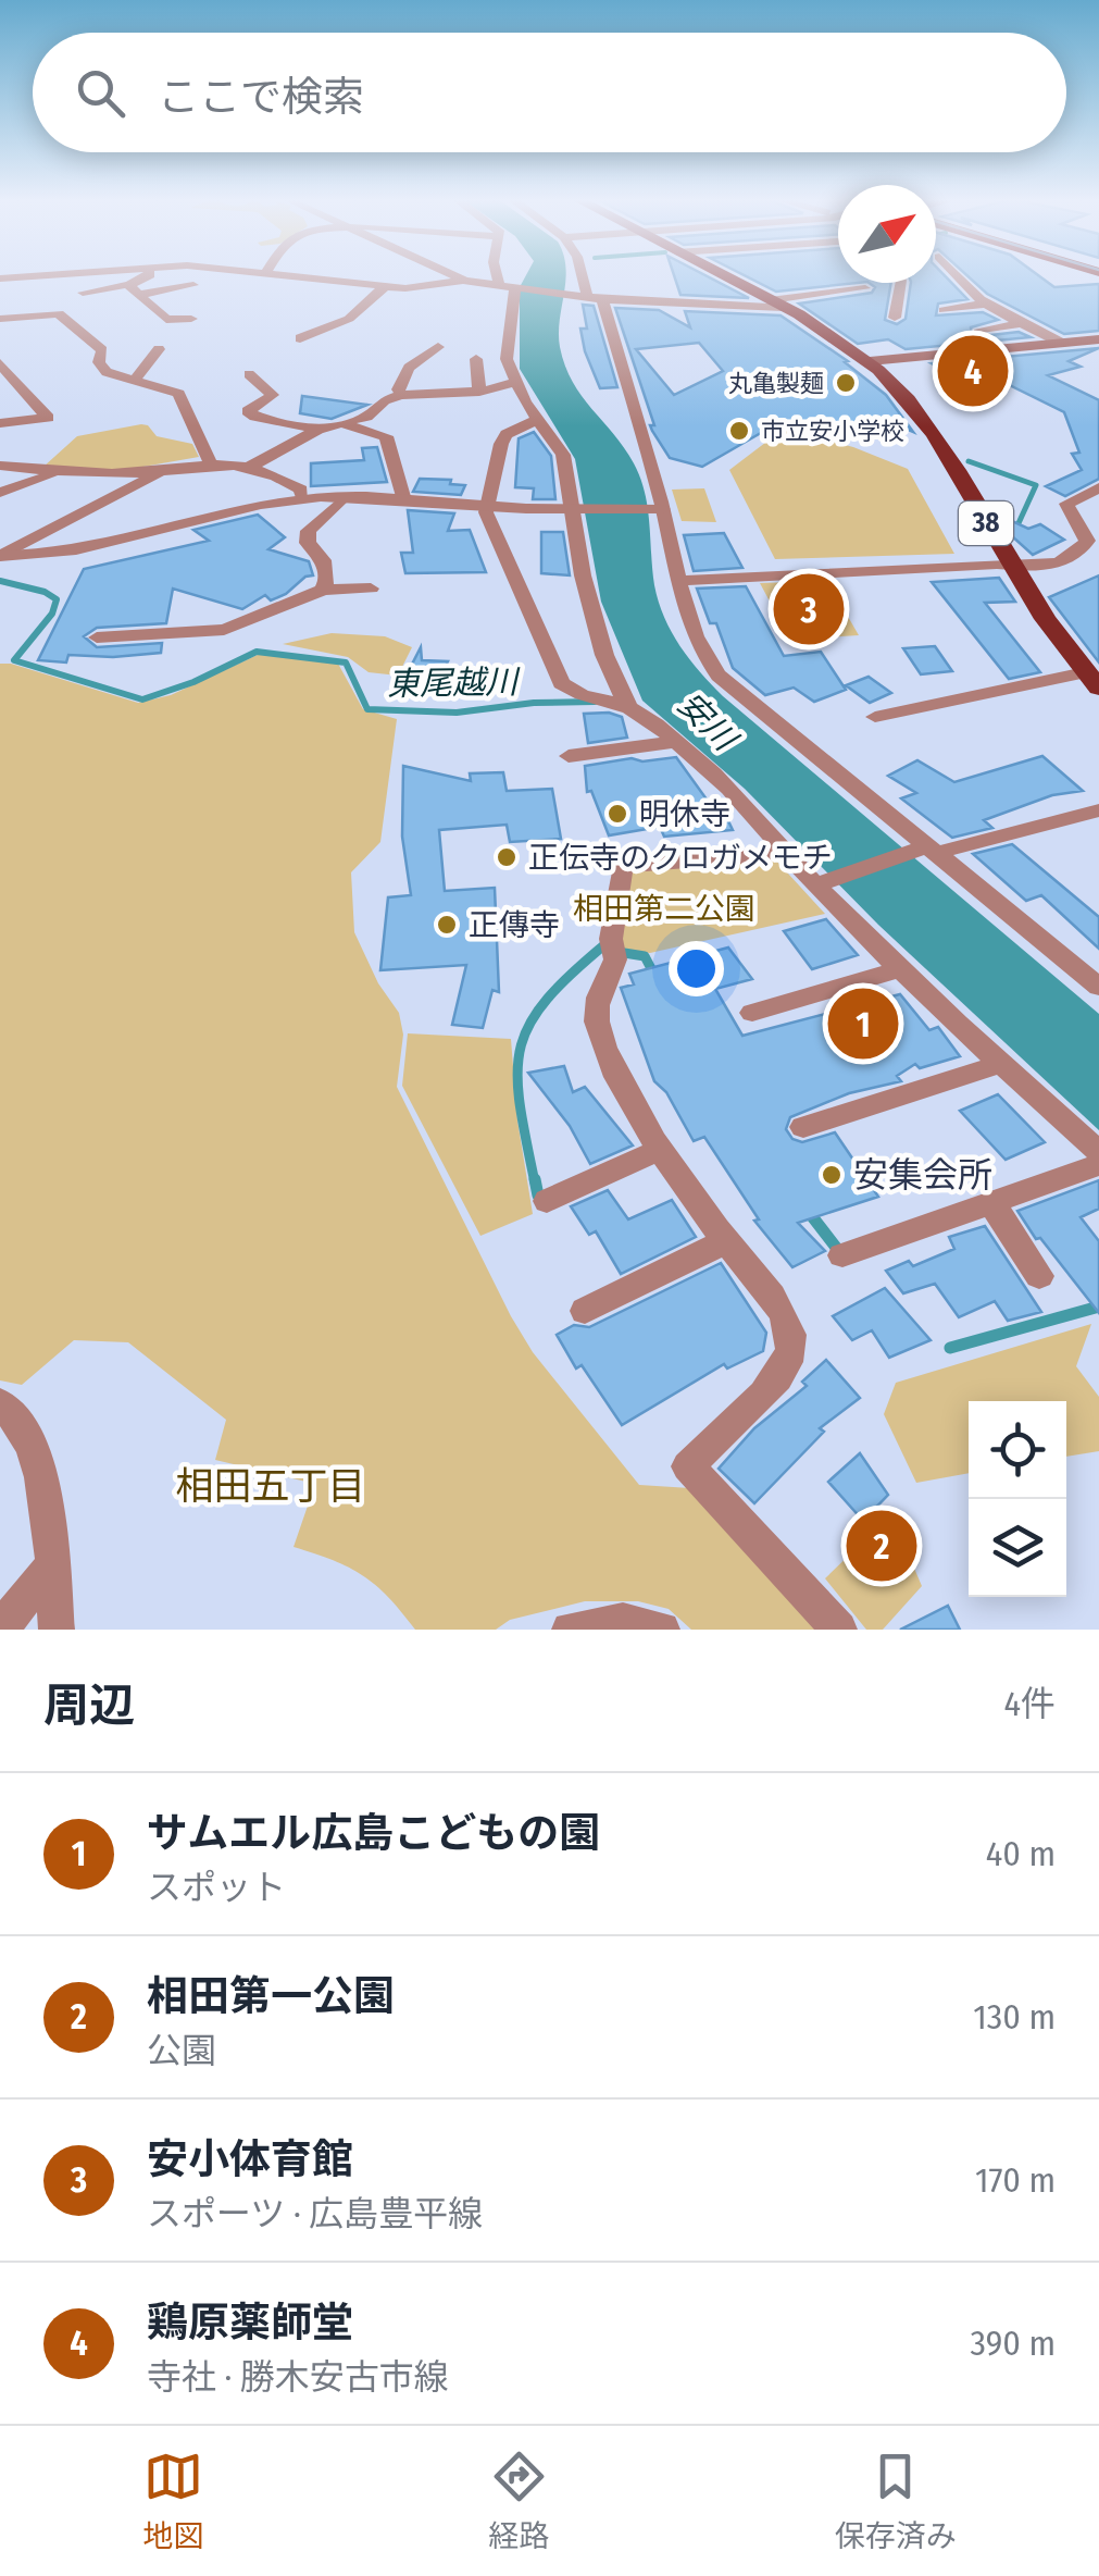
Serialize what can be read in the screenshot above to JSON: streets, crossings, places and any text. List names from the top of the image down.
{
  "streets": {
    "main road": ["38"]
  },
  "districts": ["相田五丁目"],
  "water": ["東尾越川", "安川"],
  "parks": ["相田第二公園"],
  "places": [
    "丸亀製麺",
    "市立安小学校",
    "明休寺",
    "正伝寺のクロガメモチ",
    "正傳寺",
    "安集会所"
  ],
  "north": "top right",
  "page": {
    "search": "ここで検索",
    "pins": [
      "4",
      "3",
      "1",
      "2"
    ],
    "heading": ["周辺", "4件"],
    "list": [
      {
        "mark": "1",
        "name": "サムエル広島こどもの園",
        "note": "スポット",
        "value": "40 m"
      },
      {
        "mark": "2",
        "name": "相田第一公園",
        "note": "公園",
        "value": "130 m"
      },
      {
        "mark": "3",
        "name": "安小体育館",
        "note": "スポーツ · 広島豊平線",
        "value": "170 m"
      },
      {
        "mark": "4",
        "name": "鶏原薬師堂",
        "note": "寺社 · 勝木安古市線",
        "value": "390 m"
      }
    ],
    "nav": ["地図", "経路", "保存済み"]
  }
}
